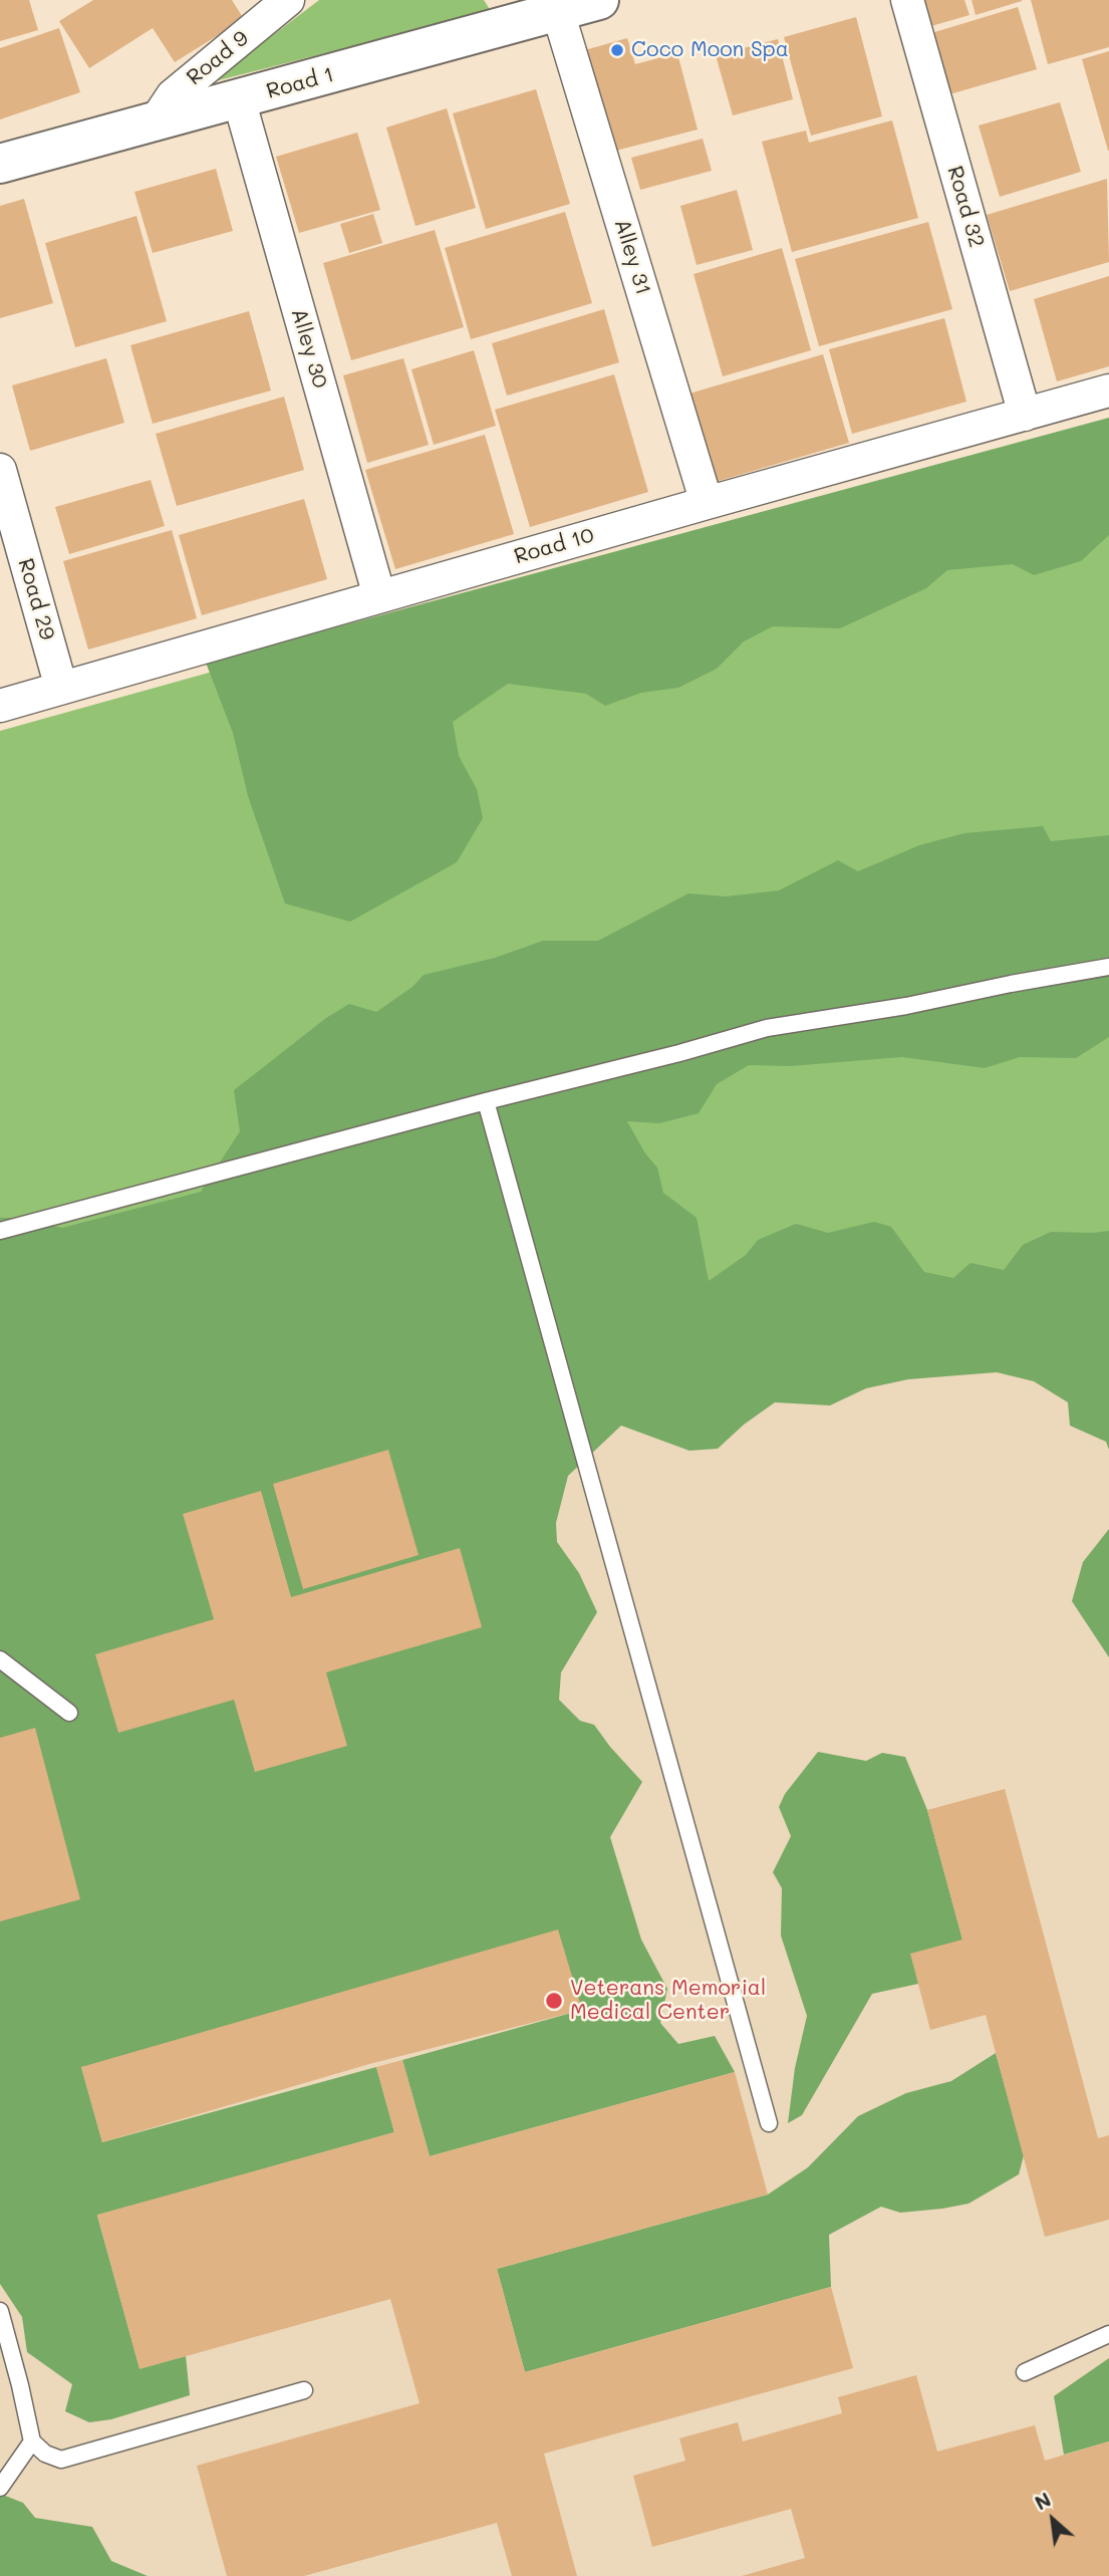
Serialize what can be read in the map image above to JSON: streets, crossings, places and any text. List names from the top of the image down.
{
  "streets": {
    "main road": ["Road 1"],
    "street": [
      "Road 9",
      "Road 32",
      "Alley 31",
      "Alley 30",
      "Road 10",
      "Road 29"
    ]
  },
  "crossings": [
    ["Road 9", "Road 1"],
    ["Road 1", "Alley 31"],
    ["Road 1", "Alley 30"],
    ["Road 32", "Road 10"],
    ["Alley 31", "Road 10"],
    ["Alley 30", "Road 10"],
    ["Road 10", "Road 29"]
  ],
  "places": ["Coco Moon Spa", "Veterans Memorial Medical Center"],
  "north": "top left"
}
